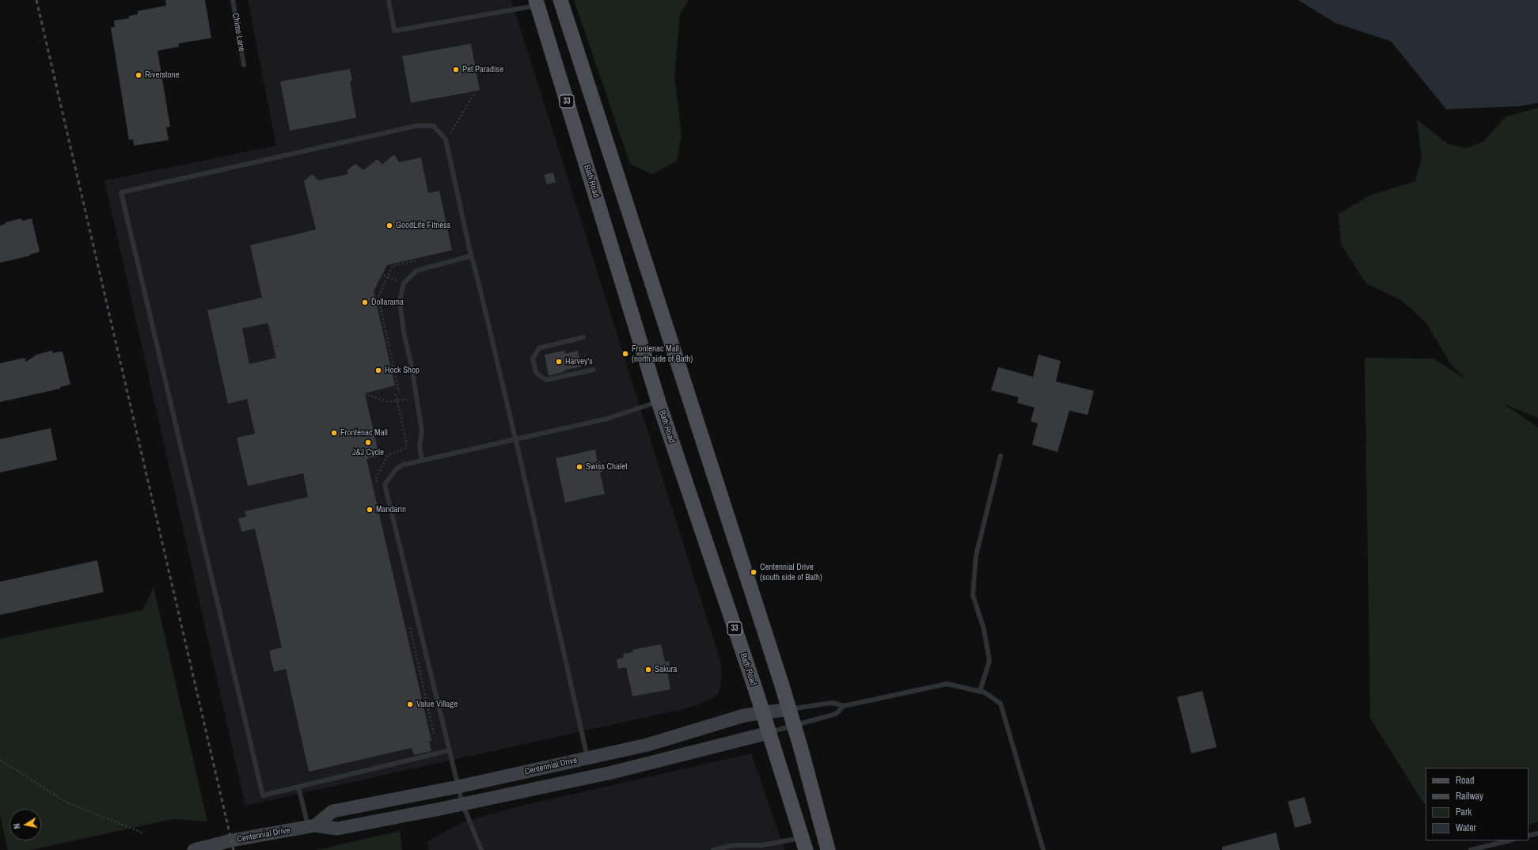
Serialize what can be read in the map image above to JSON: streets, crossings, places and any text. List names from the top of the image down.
{
  "streets": {
    "main road": ["33", "Bath Road", "Centennial Drive"],
    "lane": ["Chimo Lane"]
  },
  "crossings": [
    ["Bath Road", "Centennial Drive"]
  ],
  "places": [
    "Pet Paradise",
    "Riverstone",
    "GoodLife Fitness",
    "Dollarama",
    "Frontenac Mall (north side of Bath)",
    "Harvey's",
    "Hock Shop",
    "Frontenac Mall",
    "J&J Cycle",
    "Swiss Chalet",
    "Mandarin",
    "Centennial Drive (south side of Bath)",
    "Sakura",
    "Value Village"
  ],
  "legend": [
    "Road",
    "Railway",
    "Park",
    "Water"
  ],
  "north": "left"
}
